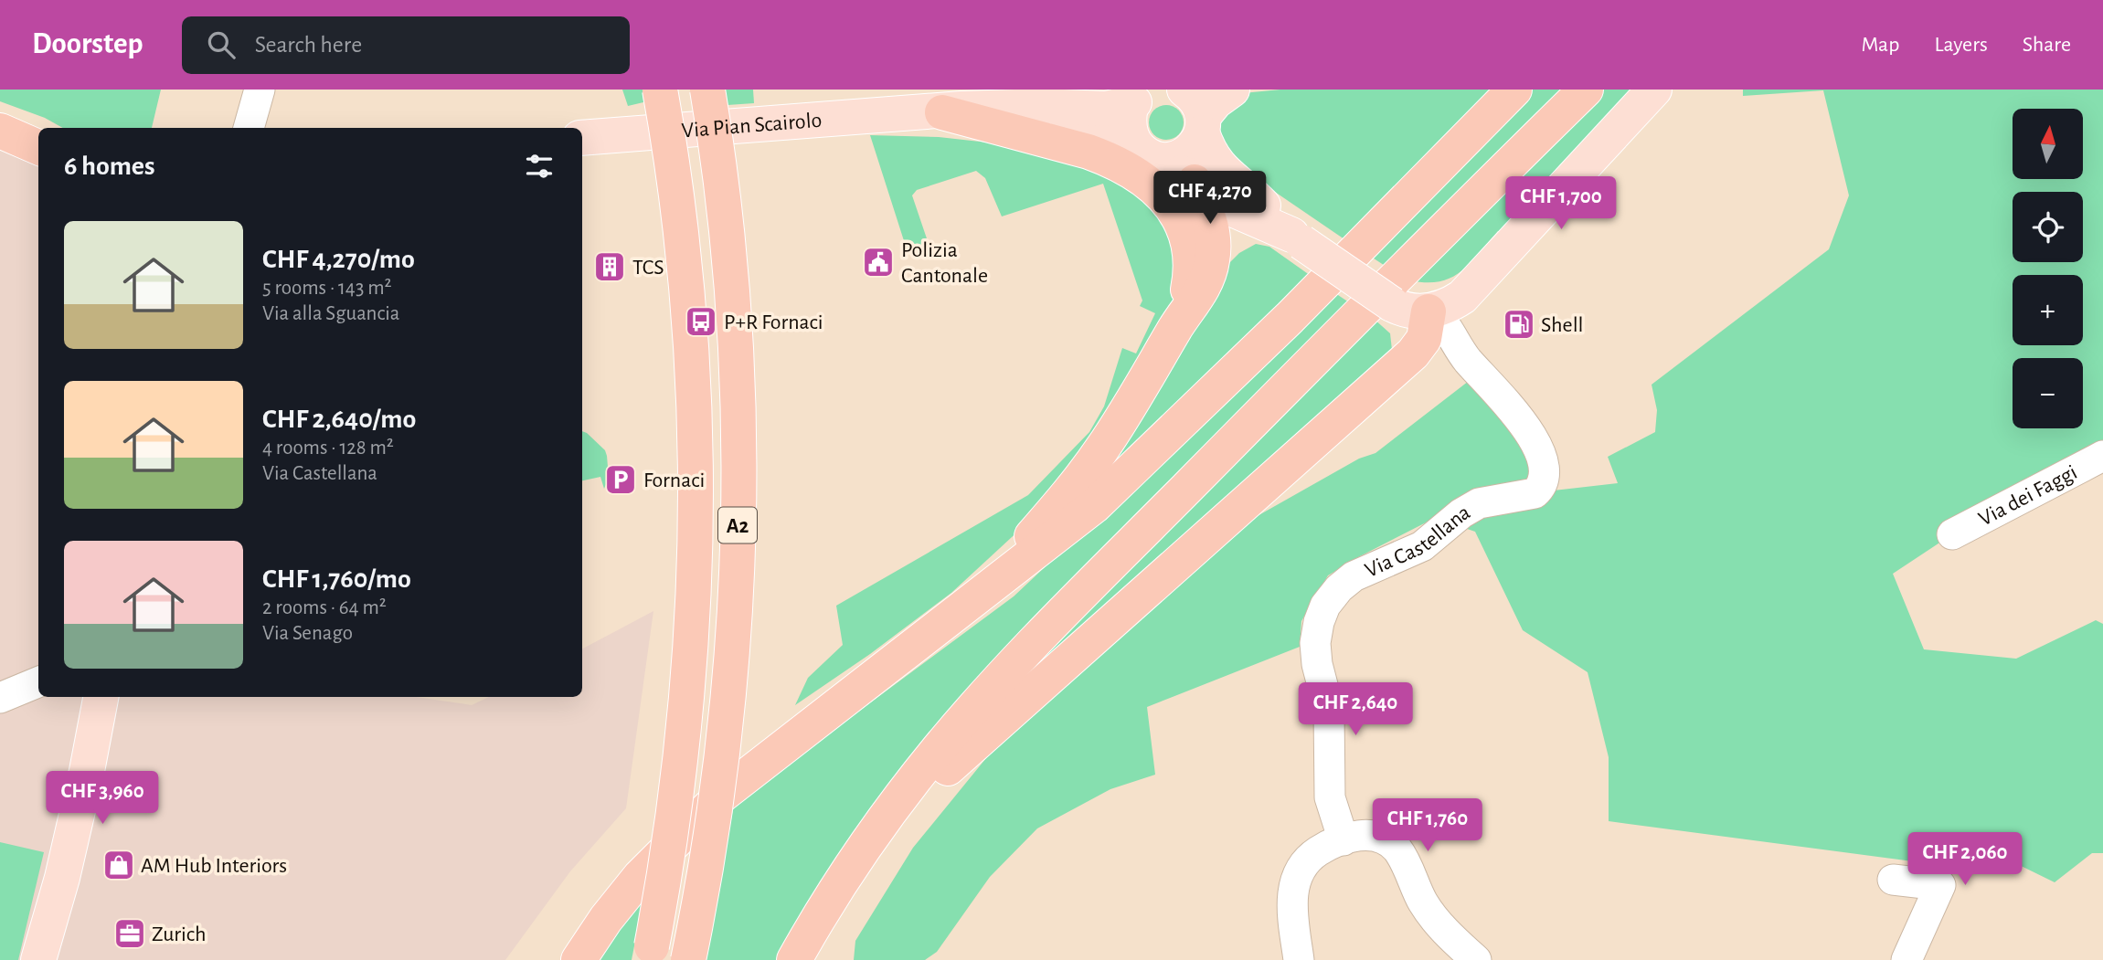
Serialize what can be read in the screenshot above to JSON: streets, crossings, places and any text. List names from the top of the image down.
{
  "streets": {
    "highway": ["A2"],
    "main road": ["Via Pian Scairolo"],
    "street": ["Via dei Faggi", "Via Castellana"]
  },
  "places": {
    "public building": ["Polizia Cantonale"],
    "building": ["TCS"],
    "bus stop": ["P+R Fornaci"],
    "fuel station": ["Shell"],
    "parking": ["Fornaci"],
    "shop": ["AM Hub Interiors"],
    "office": ["Zurich"]
  },
  "north": "top",
  "page": {
    "header": "Doorstep",
    "search": "Search here",
    "nav": ["Map", "Layers", "Share"],
    "map_buttons": ["+", "−"],
    "heading": "6 homes",
    "price": [
      "CHF 4,270",
      "CHF 1,700",
      "CHF 2,640",
      "CHF 3,960",
      "CHF 1,760",
      "CHF 2,060"
    ],
    "list": [
      {
        "name": "CHF 4,270/mo",
        "note": "5 rooms · 143 m² · Via alla Sguancia"
      },
      {
        "name": "CHF 2,640/mo",
        "note": "4 rooms · 128 m² · Via Castellana"
      },
      {
        "name": "CHF 1,760/mo",
        "note": "2 rooms · 64 m² · Via Senago"
      }
    ]
  }
}
